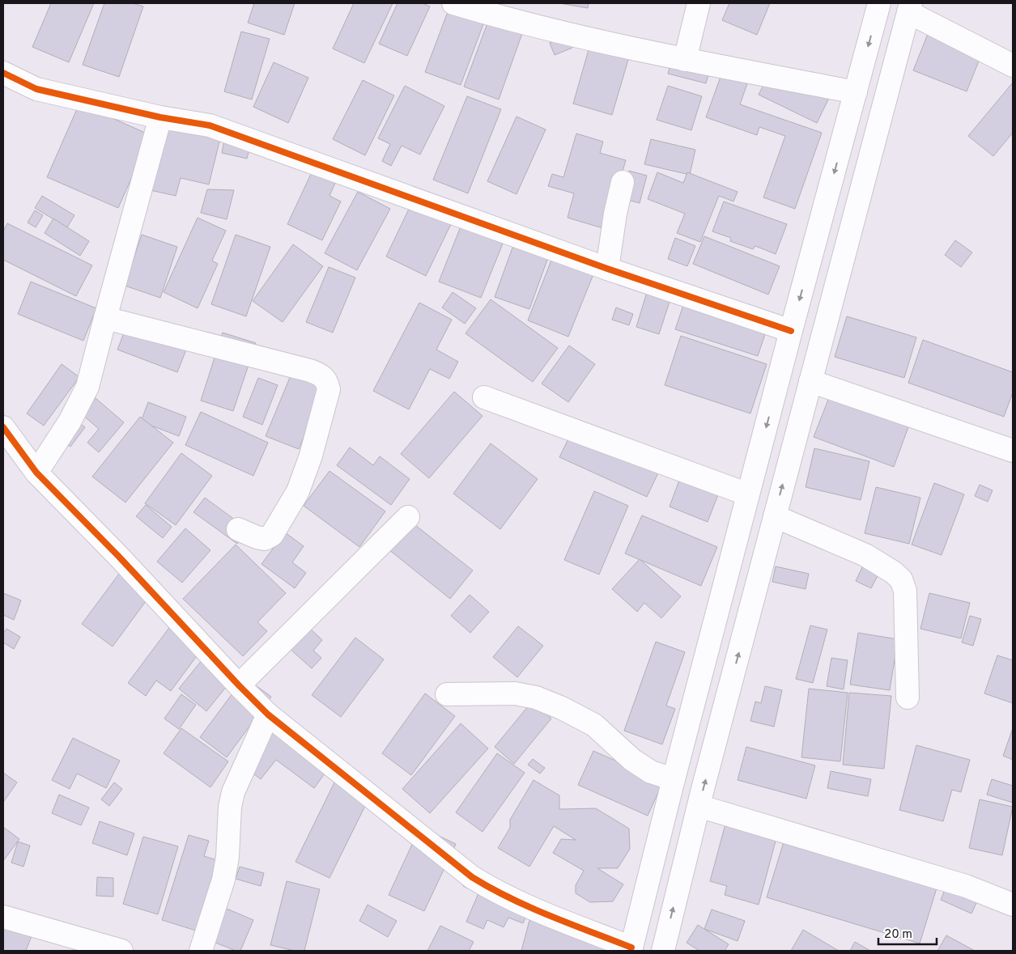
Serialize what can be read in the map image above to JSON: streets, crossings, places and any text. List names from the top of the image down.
{
  "scale_bar": "20 m"
}
